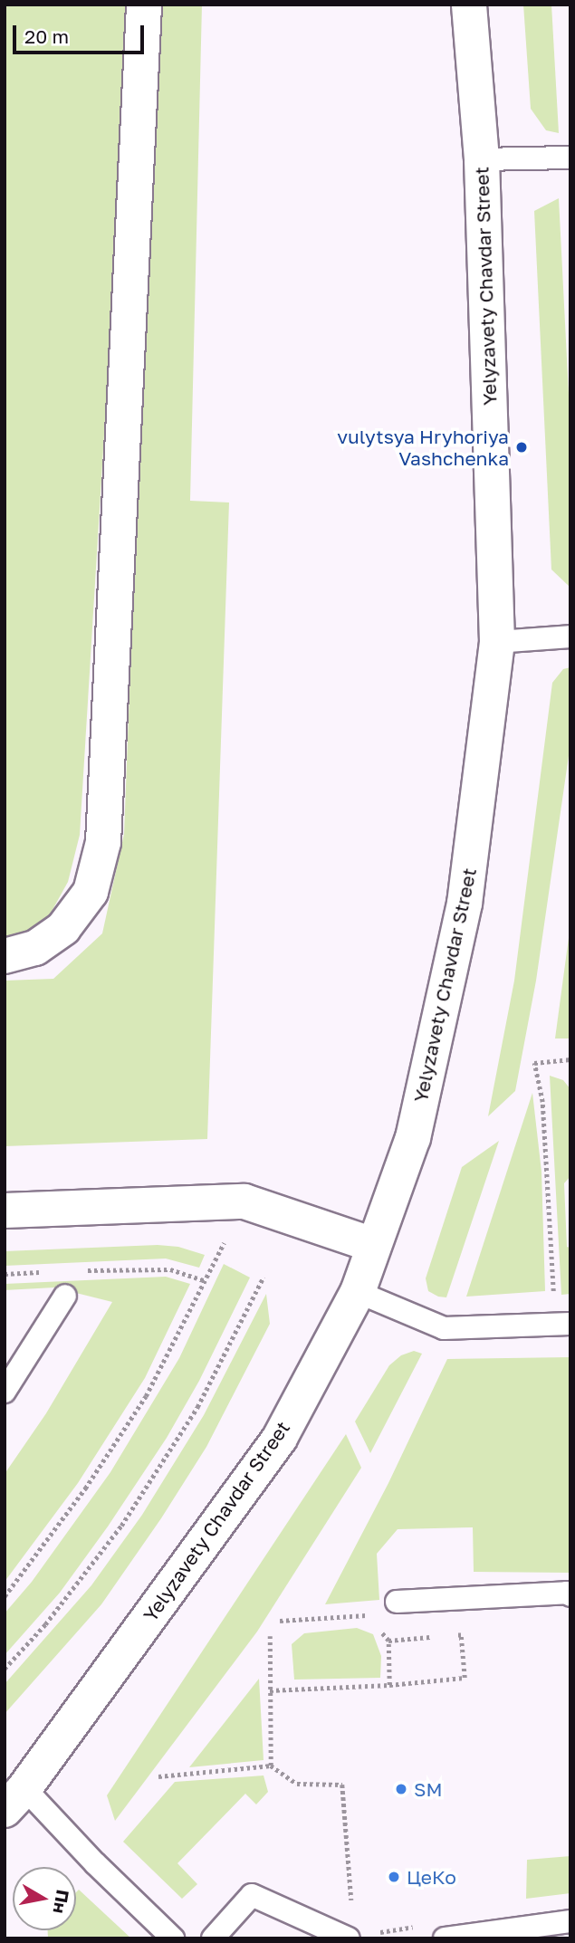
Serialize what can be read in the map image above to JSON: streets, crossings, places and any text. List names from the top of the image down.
{
  "streets": {
    "street": ["Yelyzavety Chavdar Street"]
  },
  "places": ["vulytsya Hryhoriya Vashchenka", "SM", "ЦеКо"],
  "scale_bar": "20 m",
  "north": "right"
}
